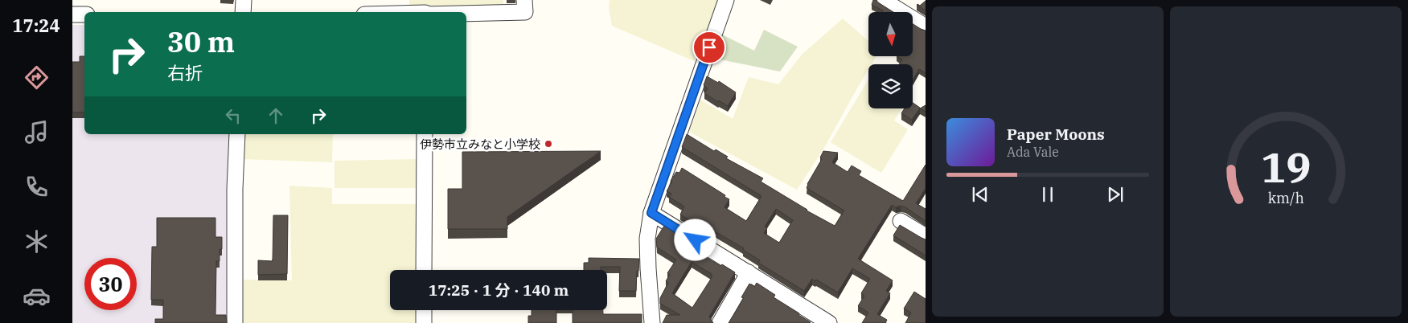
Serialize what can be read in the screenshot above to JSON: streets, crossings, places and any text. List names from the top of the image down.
{
  "places": ["伊勢市立みなと小学校"],
  "north": "bottom",
  "page": {
    "tabs": "17:24",
    "turn": ["30 m", "右折"],
    "song": ["Paper Moons", "Ada Vale"],
    "limit": "30",
    "trip": "17:25 · 1 分 · 140 m",
    "gauge": ["19", "km/h"]
  }
}
